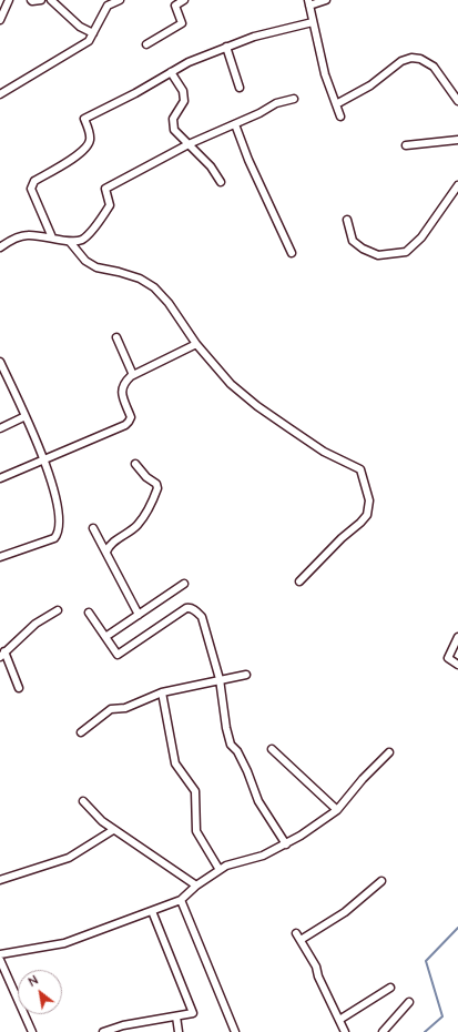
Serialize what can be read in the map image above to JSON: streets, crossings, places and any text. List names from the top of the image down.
{
  "north": "top left"
}
